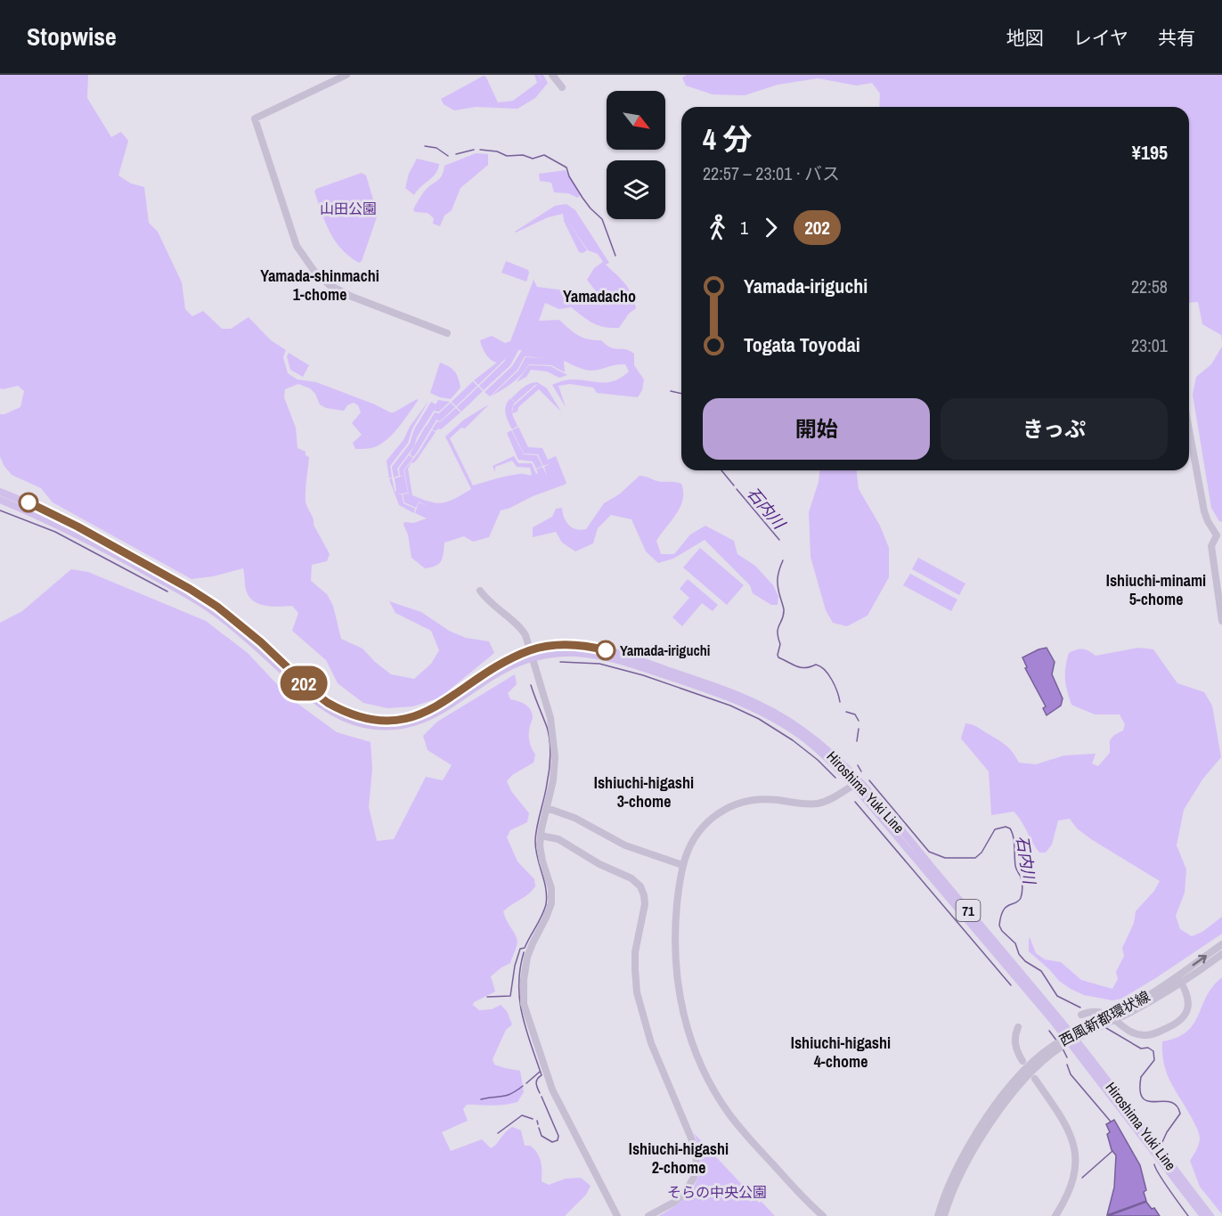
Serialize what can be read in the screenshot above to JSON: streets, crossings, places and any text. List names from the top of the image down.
{
  "streets": {
    "main road": ["Hiroshima Yuki Line", "71"],
    "street": ["西風新都環状線"]
  },
  "districts": [
    "Yamada-shinmachi 1-chome",
    "Yamadacho",
    "Ishiuchi-minami 5-chome",
    "Ishiuchi-higashi 3-chome",
    "Ishiuchi-higashi 4-chome",
    "Ishiuchi-higashi 2-chome"
  ],
  "water": ["石内川"],
  "parks": ["山田公園", "そらの中央公園"],
  "places": ["Yamada-iriguchi"],
  "lines": ["bus line 202"],
  "north": "bottom right",
  "page": {
    "header": "Stopwise",
    "nav": ["地図", "レイヤ", "共有"],
    "on_map": "202",
    "heading": ["4 分", "22:57 – 23:01 · バス", "¥195"],
    "legs": ["1", "202"],
    "list": [
      {
        "name": "Yamada-iriguchi",
        "value": "22:58"
      },
      {
        "name": "Togata Toyodai",
        "value": "23:01"
      }
    ],
    "buttons": ["開始", "きっぷ"]
  }
}
